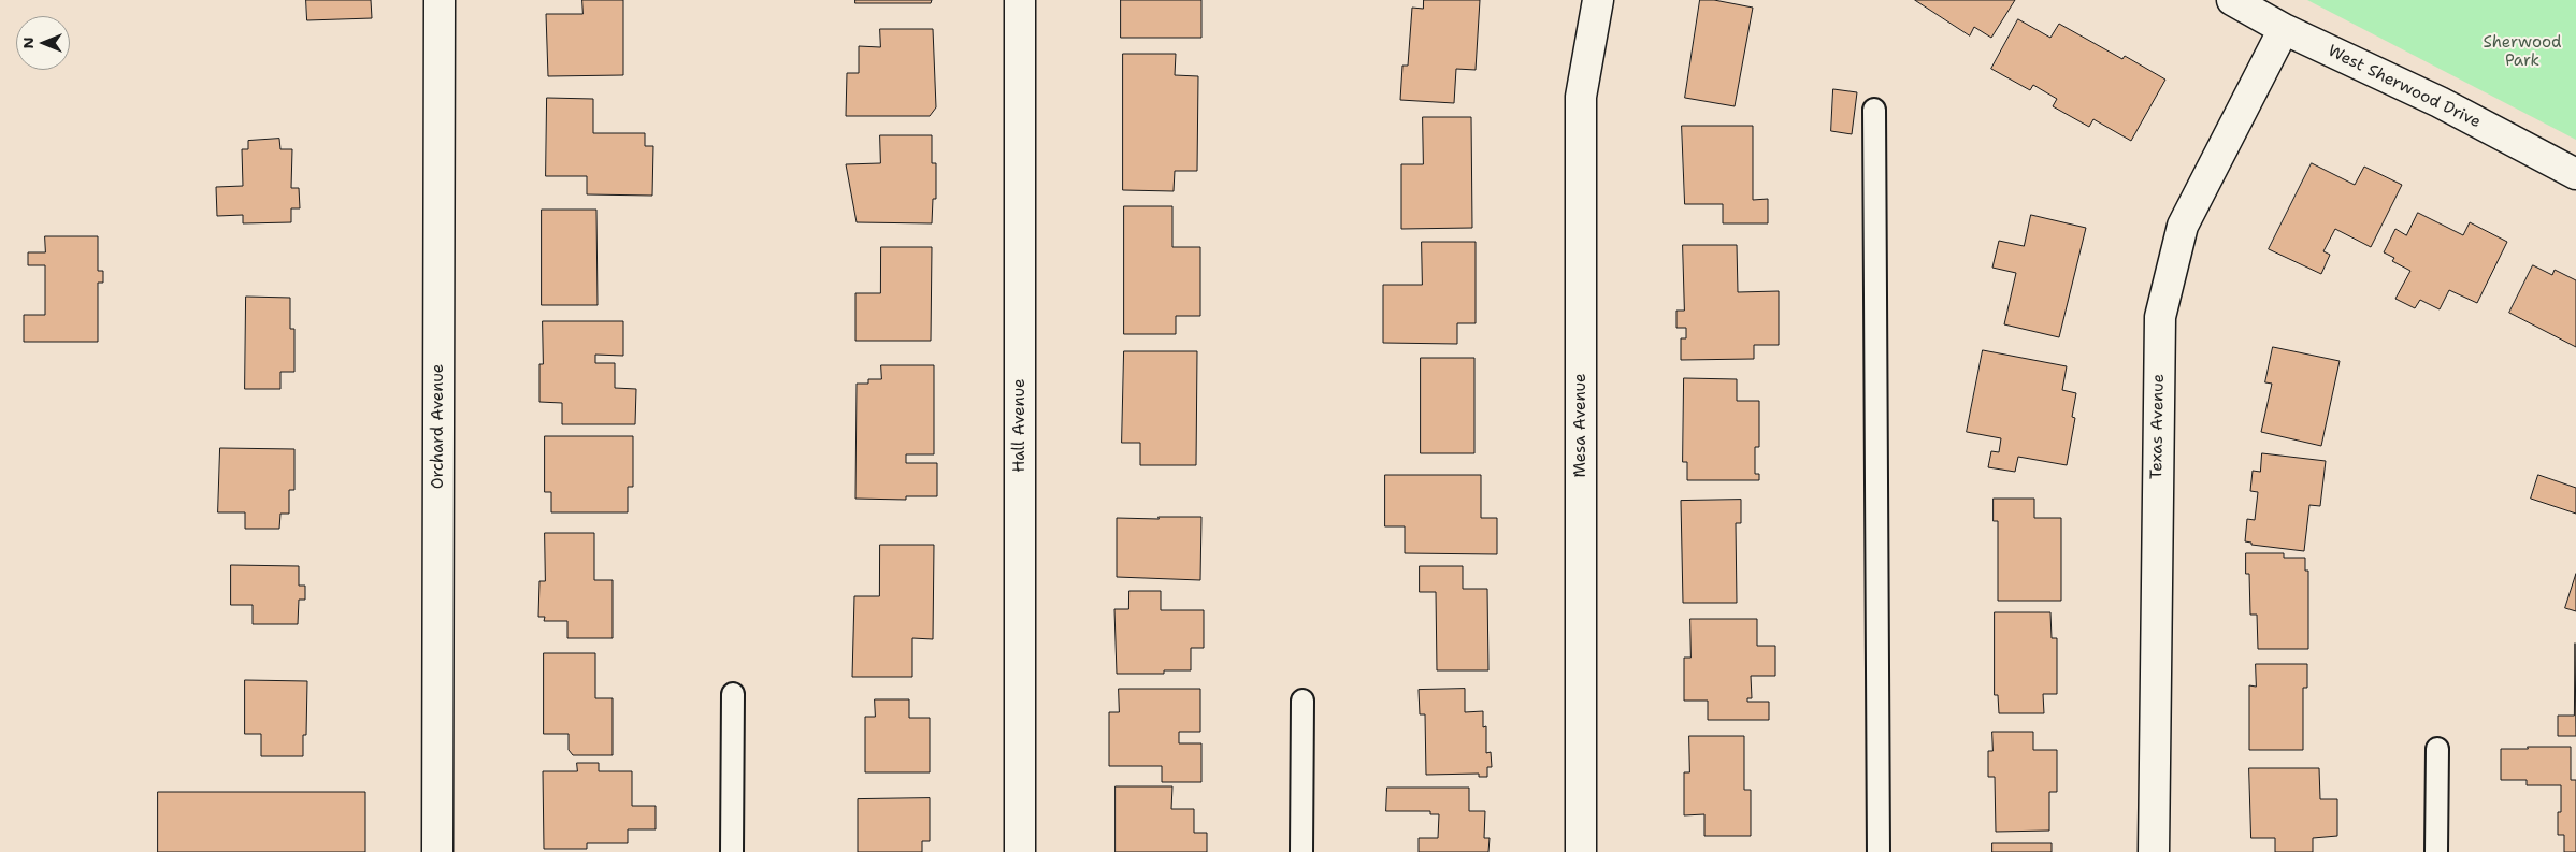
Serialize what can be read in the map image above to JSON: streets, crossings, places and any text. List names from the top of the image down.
{
  "streets": {
    "street": [
      "West Sherwood Drive",
      "Hall Avenue",
      "Mesa Avenue",
      "Orchard Avenue",
      "Texas Avenue"
    ]
  },
  "crossings": [
    ["West Sherwood Drive", "Texas Avenue"]
  ],
  "parks": ["Sherwood Park"],
  "north": "left"
}
